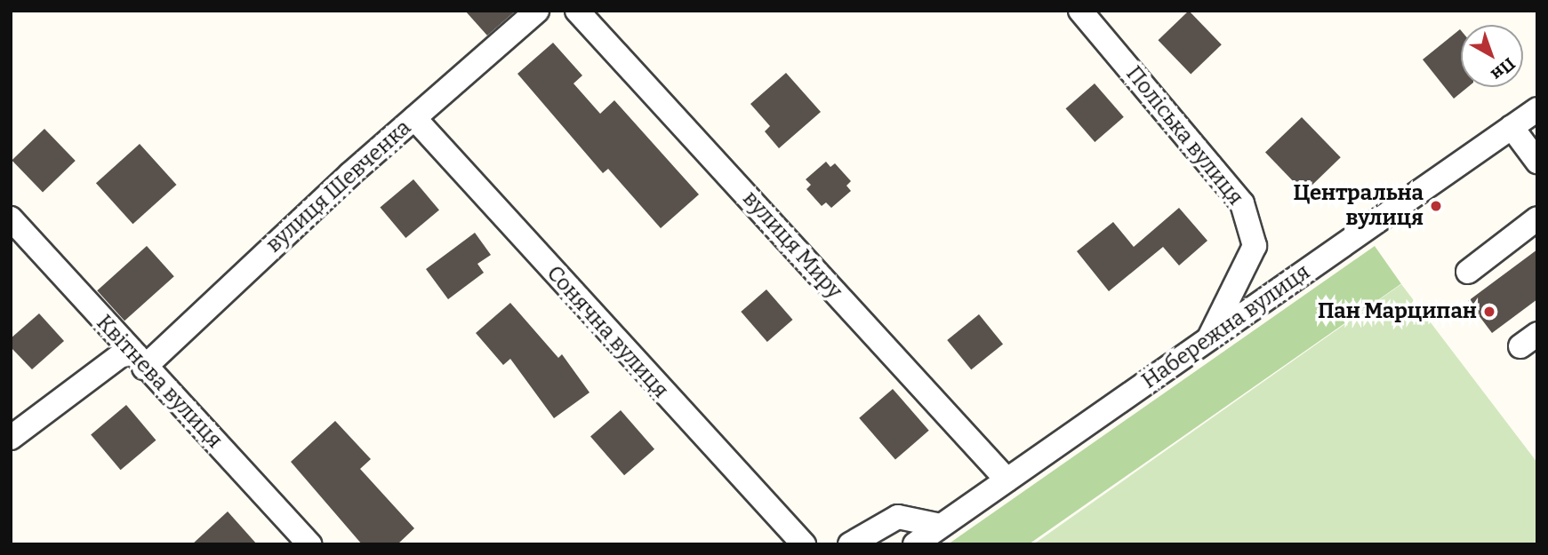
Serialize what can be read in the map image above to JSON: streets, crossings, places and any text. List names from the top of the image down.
{
  "streets": {
    "street": [
      "Поліська вулиця",
      "вулиця Шевченка",
      "вулиця Миру",
      "Набережна вулиця",
      "Сонячна вулиця",
      "Квітнева вулиця"
    ]
  },
  "crossings": [
    ["Поліська вулиця", "Набережна вулиця"],
    ["вулиця Шевченка", "Сонячна вулиця"],
    ["вулиця Шевченка", "Квітнева вулиця"],
    ["вулиця Миру", "Набережна вулиця"]
  ],
  "places": ["Центральна вулиця", "Пан Марципан"],
  "north": "bottom right"
}
